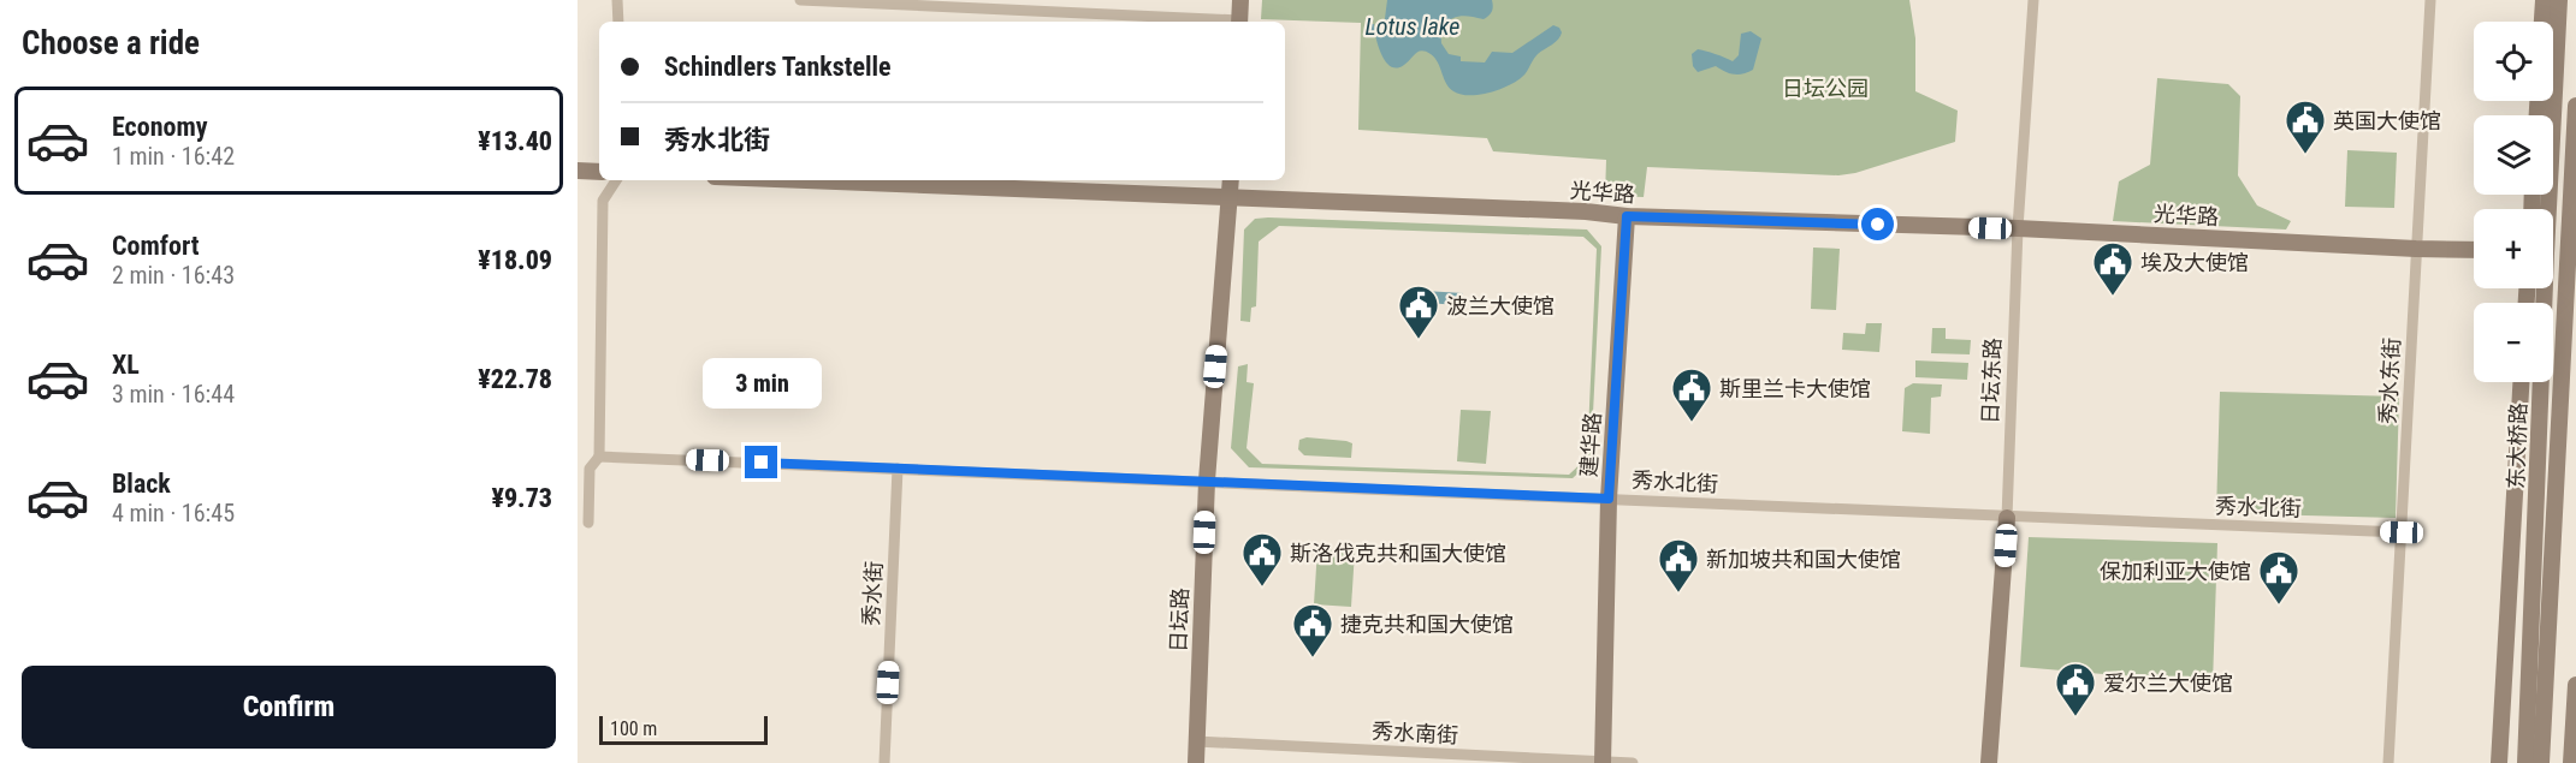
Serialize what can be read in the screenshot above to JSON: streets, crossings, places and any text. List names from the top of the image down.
{
  "streets": {
    "main road": [
      "光华路",
      "日坛东路",
      "建华路",
      "东大桥路",
      "日坛路"
    ],
    "street": [
      "秀水东街",
      "秀水北街",
      "秀水街",
      "秀水南街"
    ]
  },
  "crossings": [
    ["光华路", "日坛东路"],
    ["光华路", "秀水东街"],
    ["光华路", "建华路"],
    ["光华路", "日坛路"],
    ["日坛东路", "秀水北街"],
    ["秀水东街", "秀水北街"],
    ["建华路", "秀水北街"],
    ["建华路", "秀水南街"],
    ["秀水北街", "秀水街"],
    ["秀水北街", "日坛路"],
    ["日坛路", "秀水南街"]
  ],
  "water": ["Lotus lake"],
  "parks": ["日坛公园"],
  "places": {
    "public building": [
      "英国大使馆",
      "埃及大使馆",
      "波兰大使馆",
      "斯里兰卡大使馆",
      "斯洛伐克共和国大使馆",
      "新加坡共和国大使馆",
      "保加利亚大使馆",
      "捷克共和国大使馆",
      "爱尔兰大使馆"
    ]
  },
  "scale_bar": "100 m",
  "page": {
    "heading": "Choose a ride",
    "map_buttons": ["+", "−"],
    "banner": ["Schindlers Tankstelle", "秀水北街"],
    "list": [
      {
        "name": "Economy",
        "note": "1 min · 16:42",
        "value": "¥13.40"
      },
      {
        "name": "Comfort",
        "note": "2 min · 16:43",
        "value": "¥18.09"
      },
      {
        "name": "XL",
        "note": "3 min · 16:44",
        "value": "¥22.78"
      },
      {
        "name": "Black",
        "note": "4 min · 16:45",
        "value": "¥9.73"
      }
    ],
    "bubble": "3 min",
    "buttons": "Confirm",
    "scale": "100 m"
  }
}
